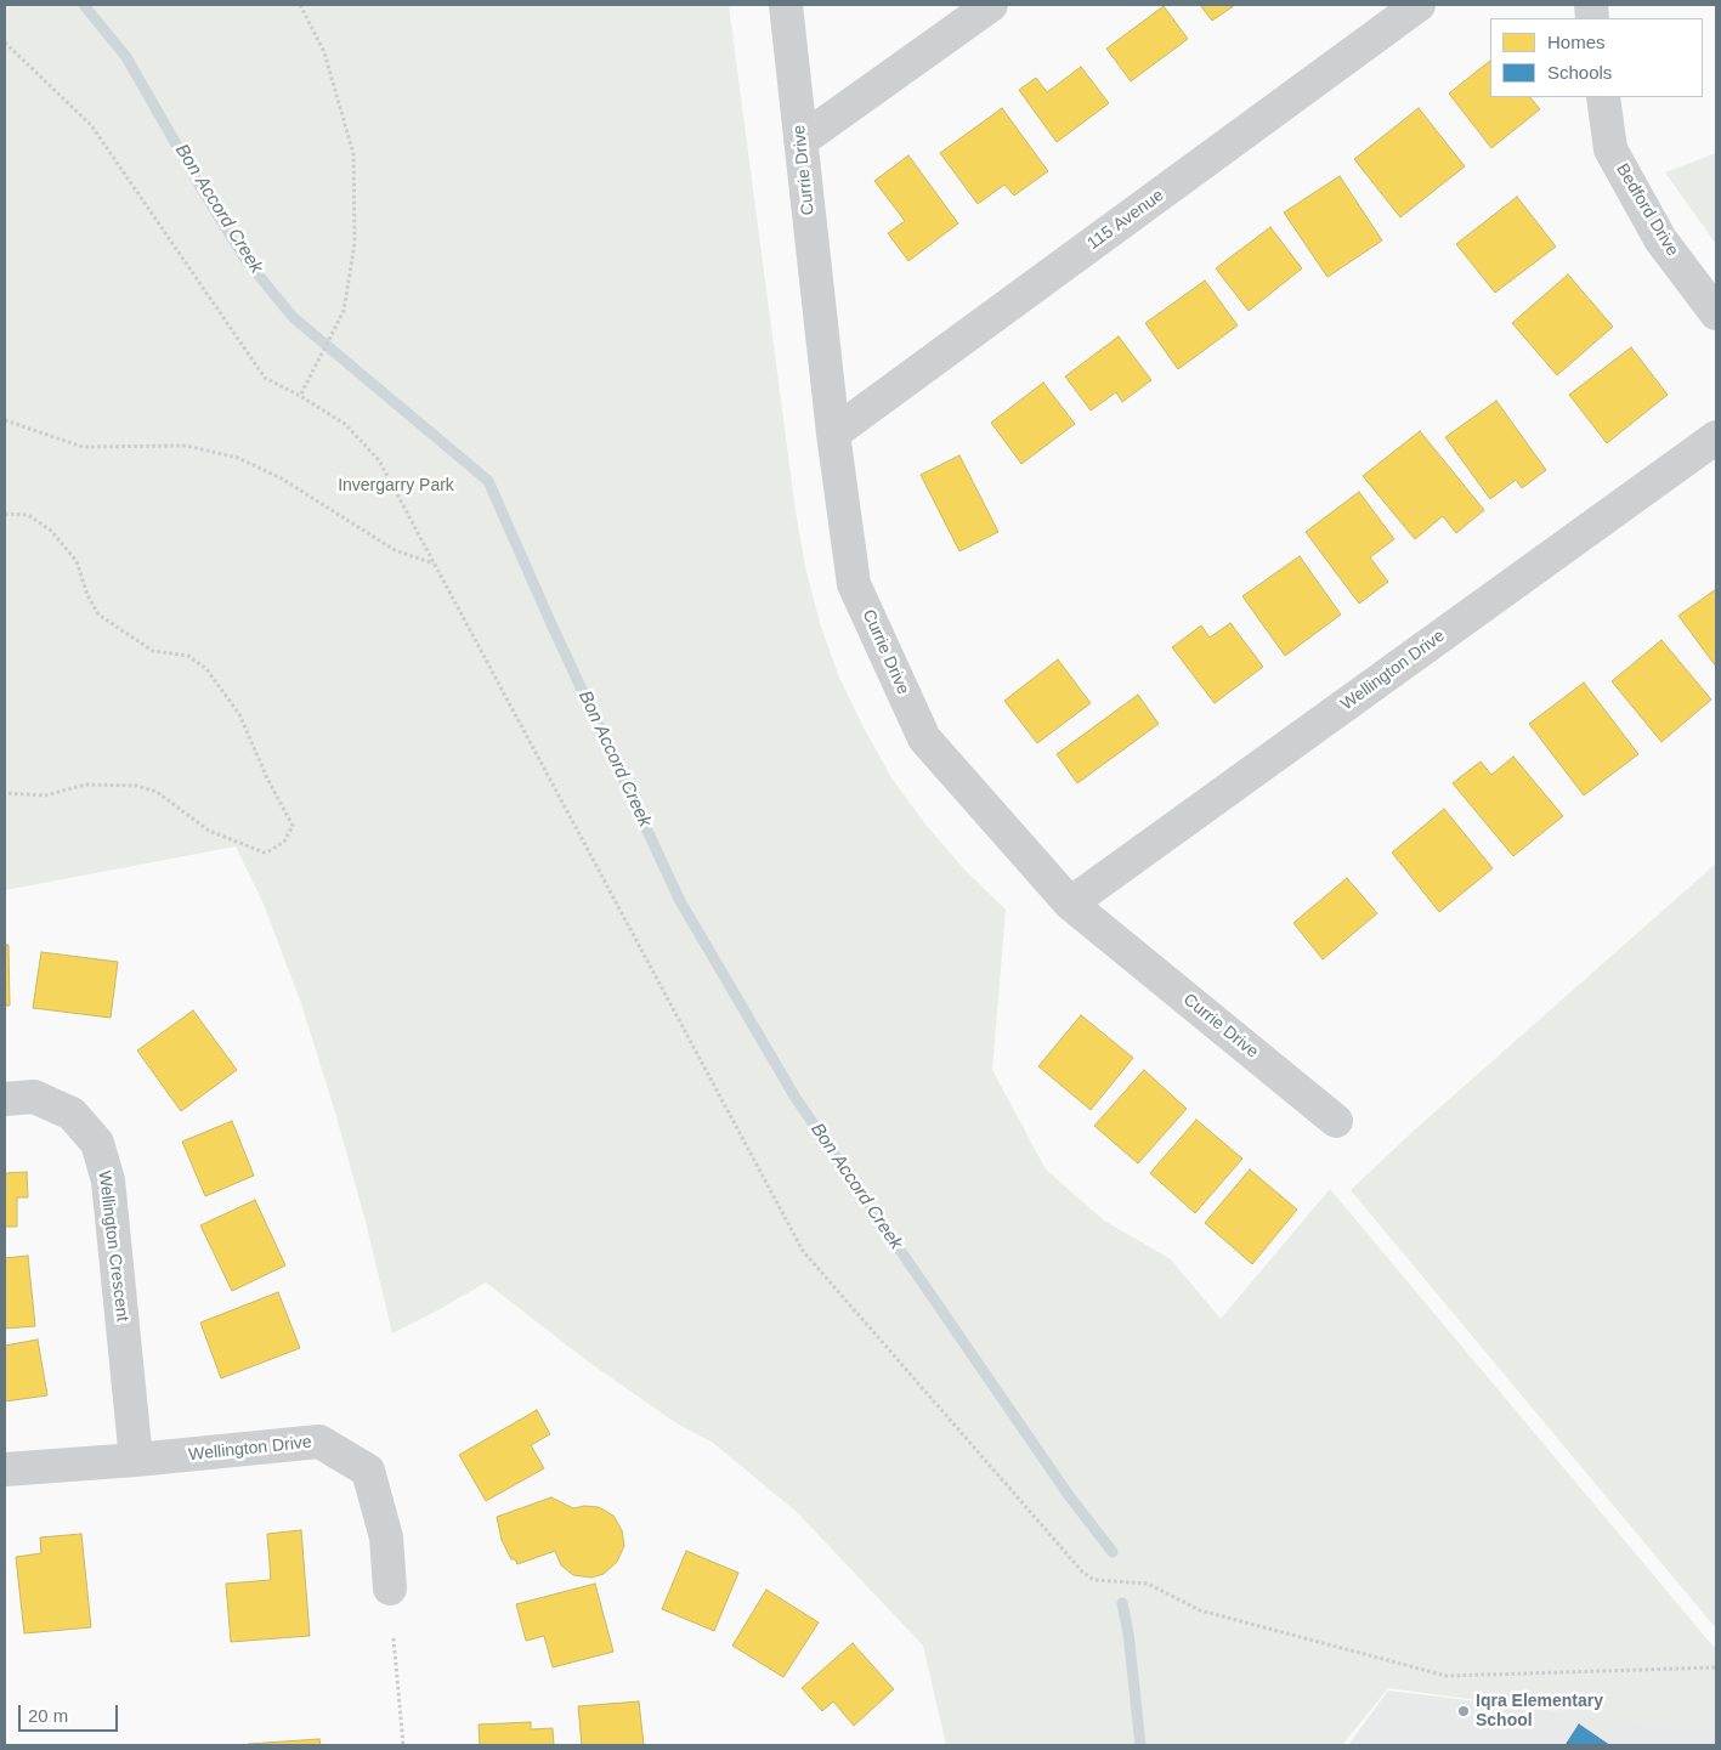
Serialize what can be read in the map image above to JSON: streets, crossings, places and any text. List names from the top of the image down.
{
  "streets": {
    "street": [
      "Currie Drive",
      "Bedford Drive",
      "115 Avenue",
      "Wellington Drive",
      "Wellington Crescent"
    ]
  },
  "crossings": [
    ["Currie Drive", "115 Avenue"],
    ["Currie Drive", "Wellington Drive"],
    ["Wellington Drive", "Wellington Crescent"]
  ],
  "water": ["Bon Accord Creek"],
  "parks": ["Invergarry Park"],
  "places": ["Iqra Elementary School"],
  "legend": ["Homes", "Schools"],
  "scale_bar": "20 m"
}
